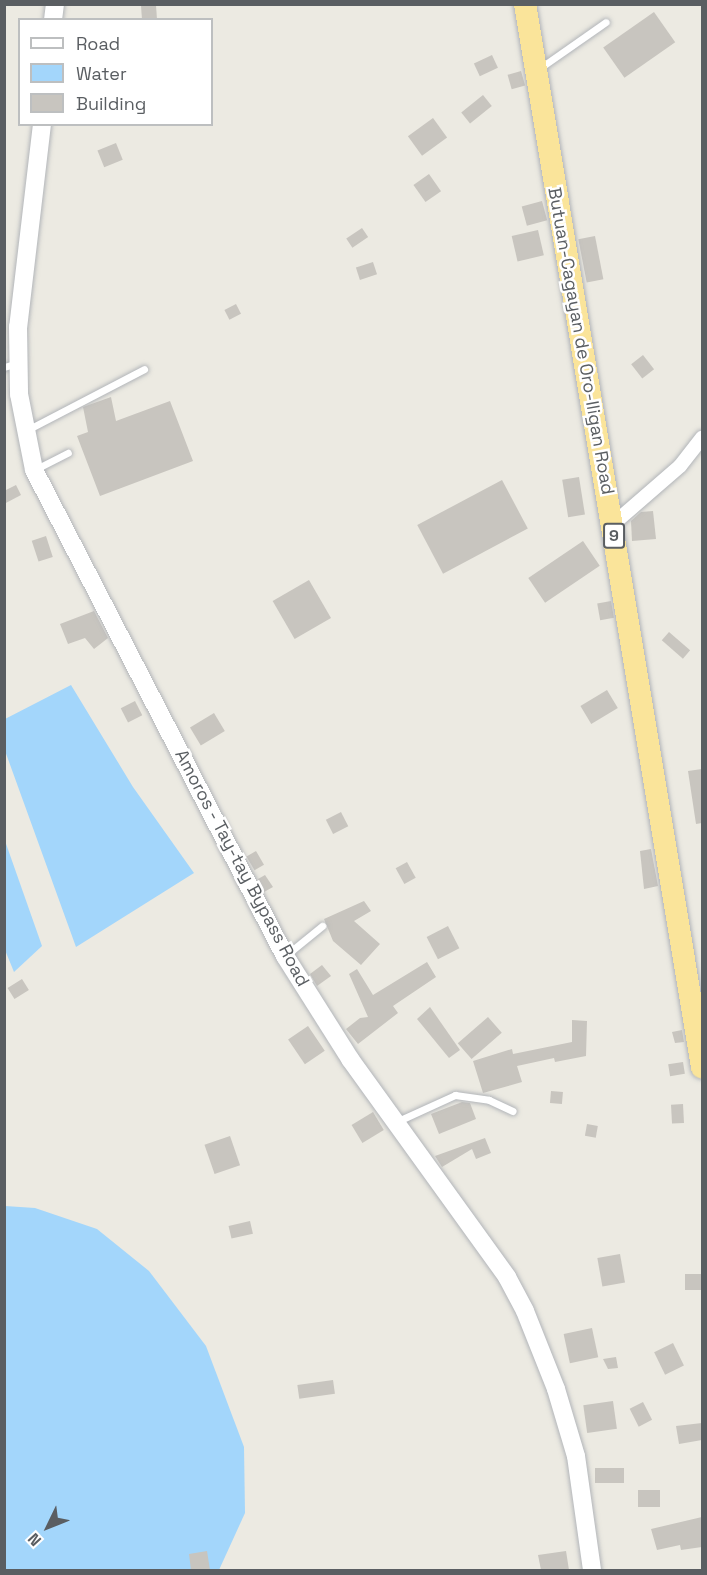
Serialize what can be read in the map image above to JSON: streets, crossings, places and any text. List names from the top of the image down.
{
  "streets": {
    "highway": ["Butuan-Cagayan de Oro-Iligan Road", "9"],
    "street": ["Amoros - Tay-tay Bypass Road"]
  },
  "legend": ["Road", "Water", "Building"],
  "north": "bottom left"
}
